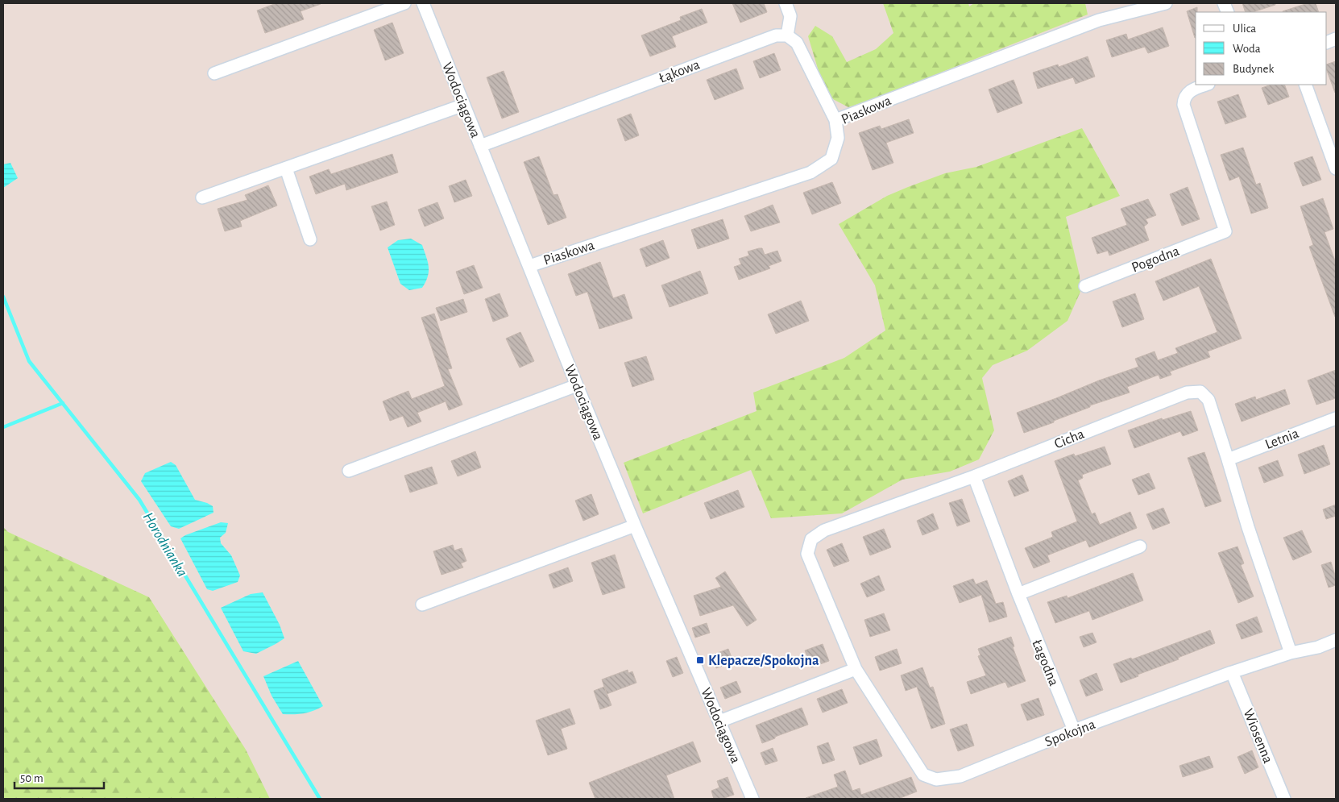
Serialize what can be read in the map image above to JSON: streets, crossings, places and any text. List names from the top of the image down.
{
  "streets": {
    "street": [
      "Łąkowa",
      "Wodociągowa",
      "Piaskowa",
      "Pogodna",
      "Cicha",
      "Letnia",
      "Łagodna",
      "Spokojna",
      "Wiosenna"
    ]
  },
  "crossings": [
    ["Łąkowa", "Wodociągowa"],
    ["Wodociągowa", "Piaskowa"],
    ["Cicha", "Letnia"],
    ["Cicha", "Łagodna"],
    ["Cicha", "Spokojna"],
    ["Łagodna", "Spokojna"],
    ["Spokojna", "Wiosenna"]
  ],
  "water": ["Horodnianka"],
  "places": {
    "transit": ["Klepacze/Spokojna"]
  },
  "legend": ["Ulica", "Woda", "Budynek"],
  "scale_bar": "50 m"
}
